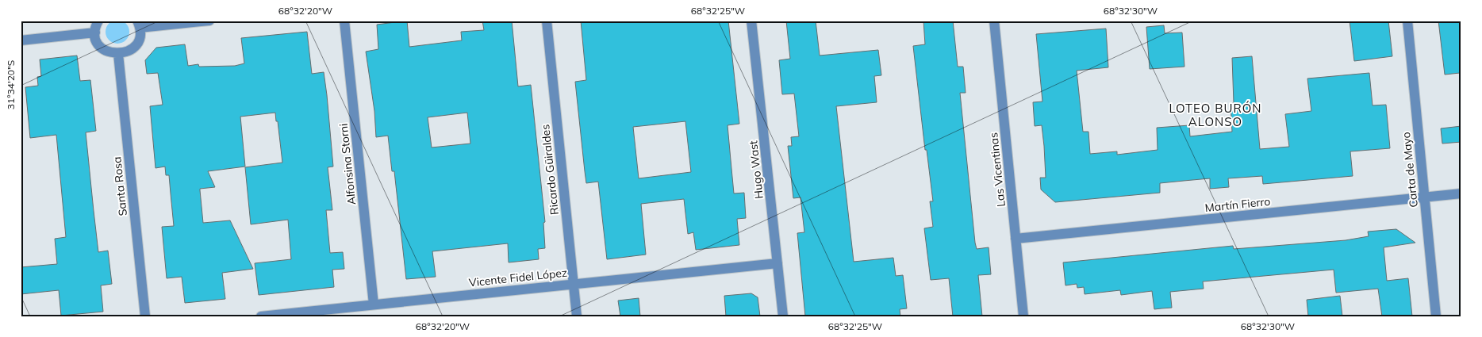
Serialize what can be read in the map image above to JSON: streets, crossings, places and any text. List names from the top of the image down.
{
  "streets": {
    "street": [
      "Alfonsina Storni",
      "Ricardo Güiraldes",
      "Hugo Wast",
      "Las Vicentinas",
      "Carta de Mayo",
      "Santa Rosa",
      "Martín Fierro",
      "Vicente Fidel López"
    ]
  },
  "crossings": [
    ["Alfonsina Storni", "Vicente Fidel López"],
    ["Ricardo Güiraldes", "Vicente Fidel López"],
    ["Hugo Wast", "Vicente Fidel López"],
    ["Las Vicentinas", "Martín Fierro"],
    ["Carta de Mayo", "Martín Fierro"]
  ],
  "districts": ["LOTEO BURÓN ALONSO"],
  "coordinates": [
    "68°32'20\"W",
    "68°32'25\"W",
    "68°32'30\"W",
    "31°34'20\"S"
  ]
}
